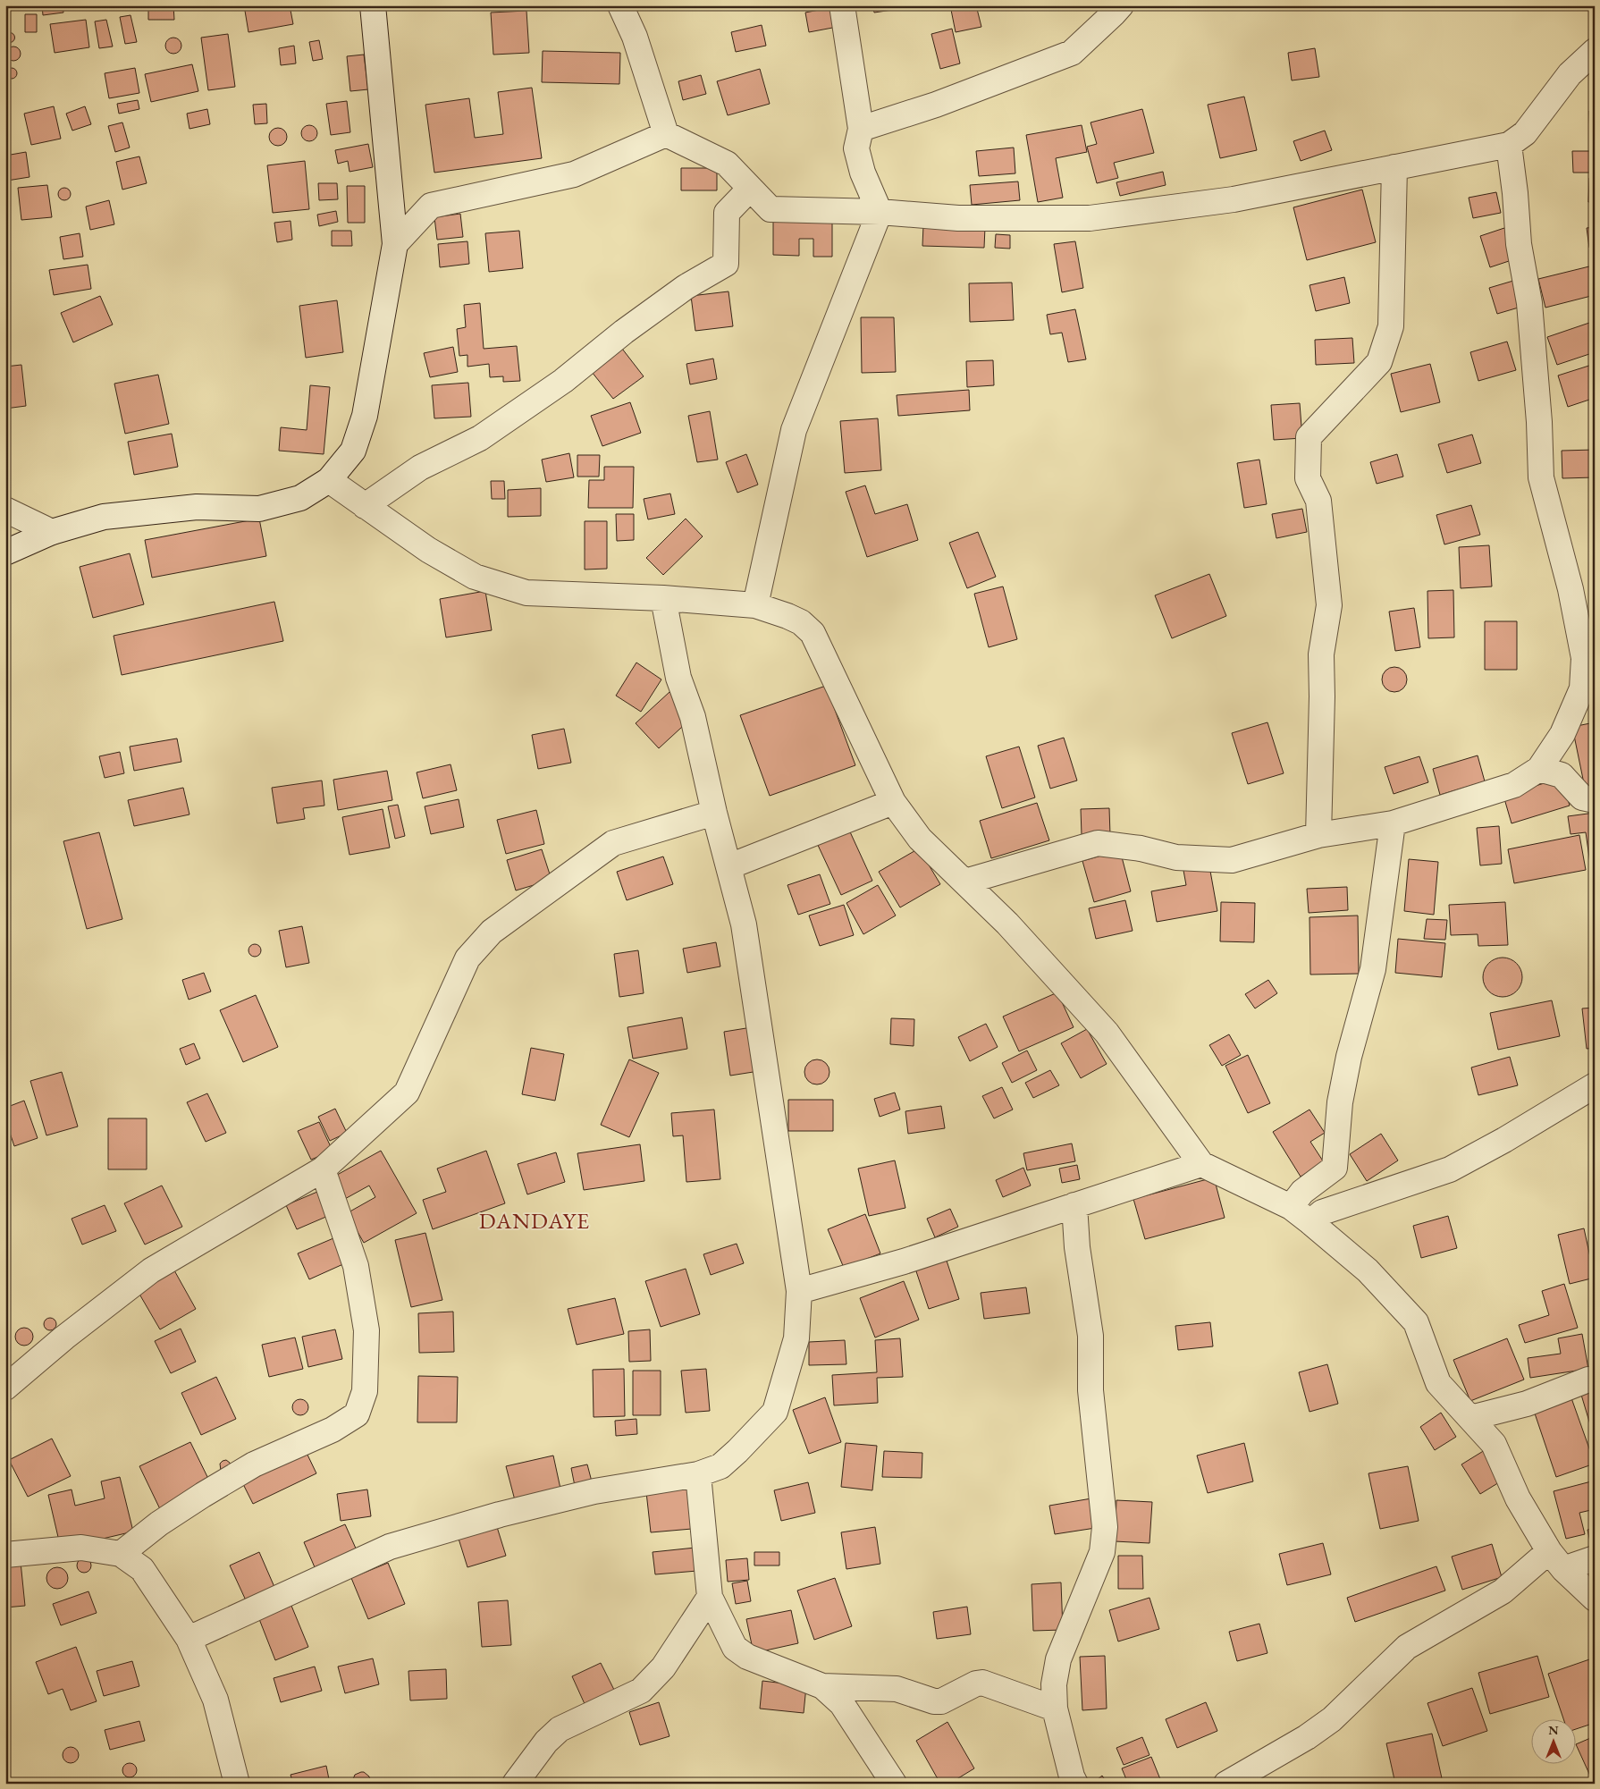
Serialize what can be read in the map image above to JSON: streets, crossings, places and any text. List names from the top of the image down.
{
  "districts": ["DANDAYE"],
  "north": "top"
}
